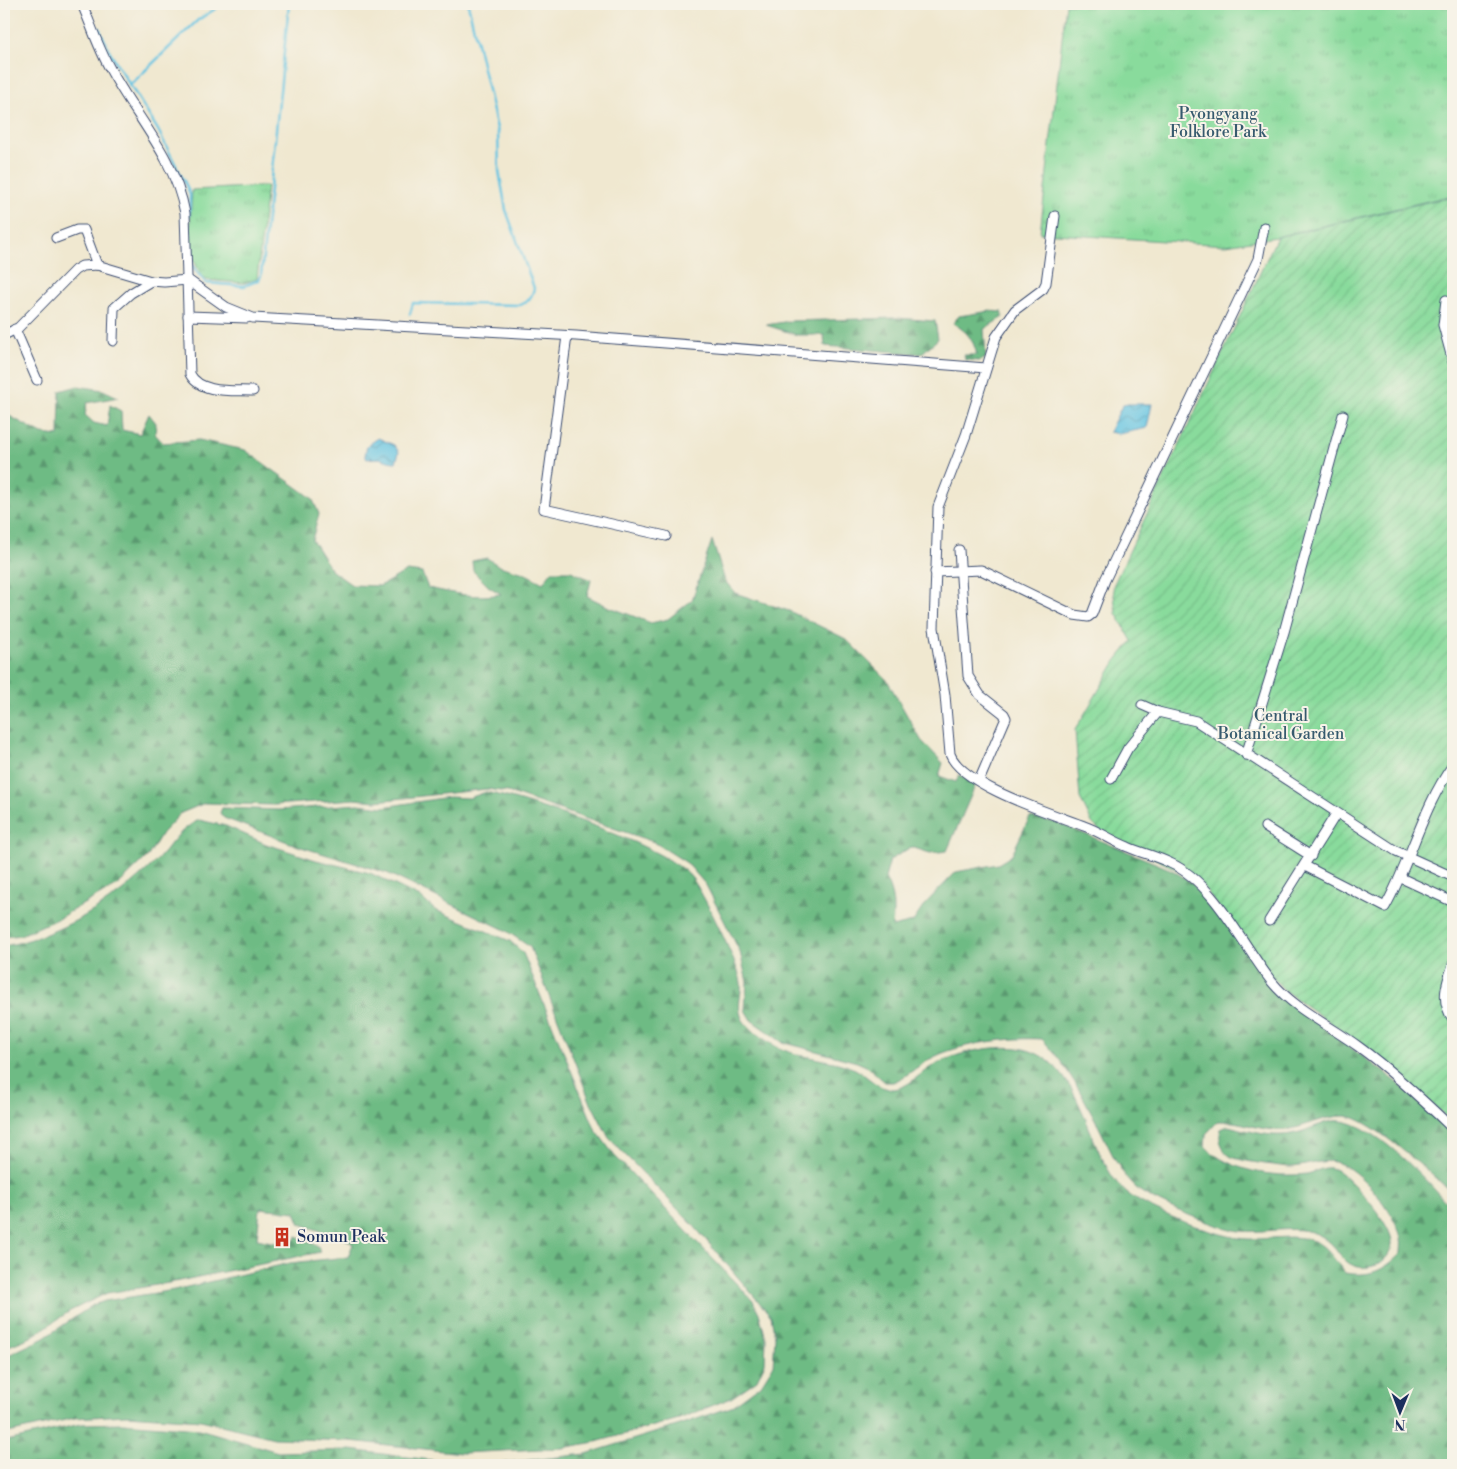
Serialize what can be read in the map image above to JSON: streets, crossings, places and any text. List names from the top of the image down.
{
  "parks": ["Pyongyang Folklore Park", "Central Botanical Garden"],
  "places": {
    "building": ["Somun Peak"]
  },
  "north": "bottom"
}
